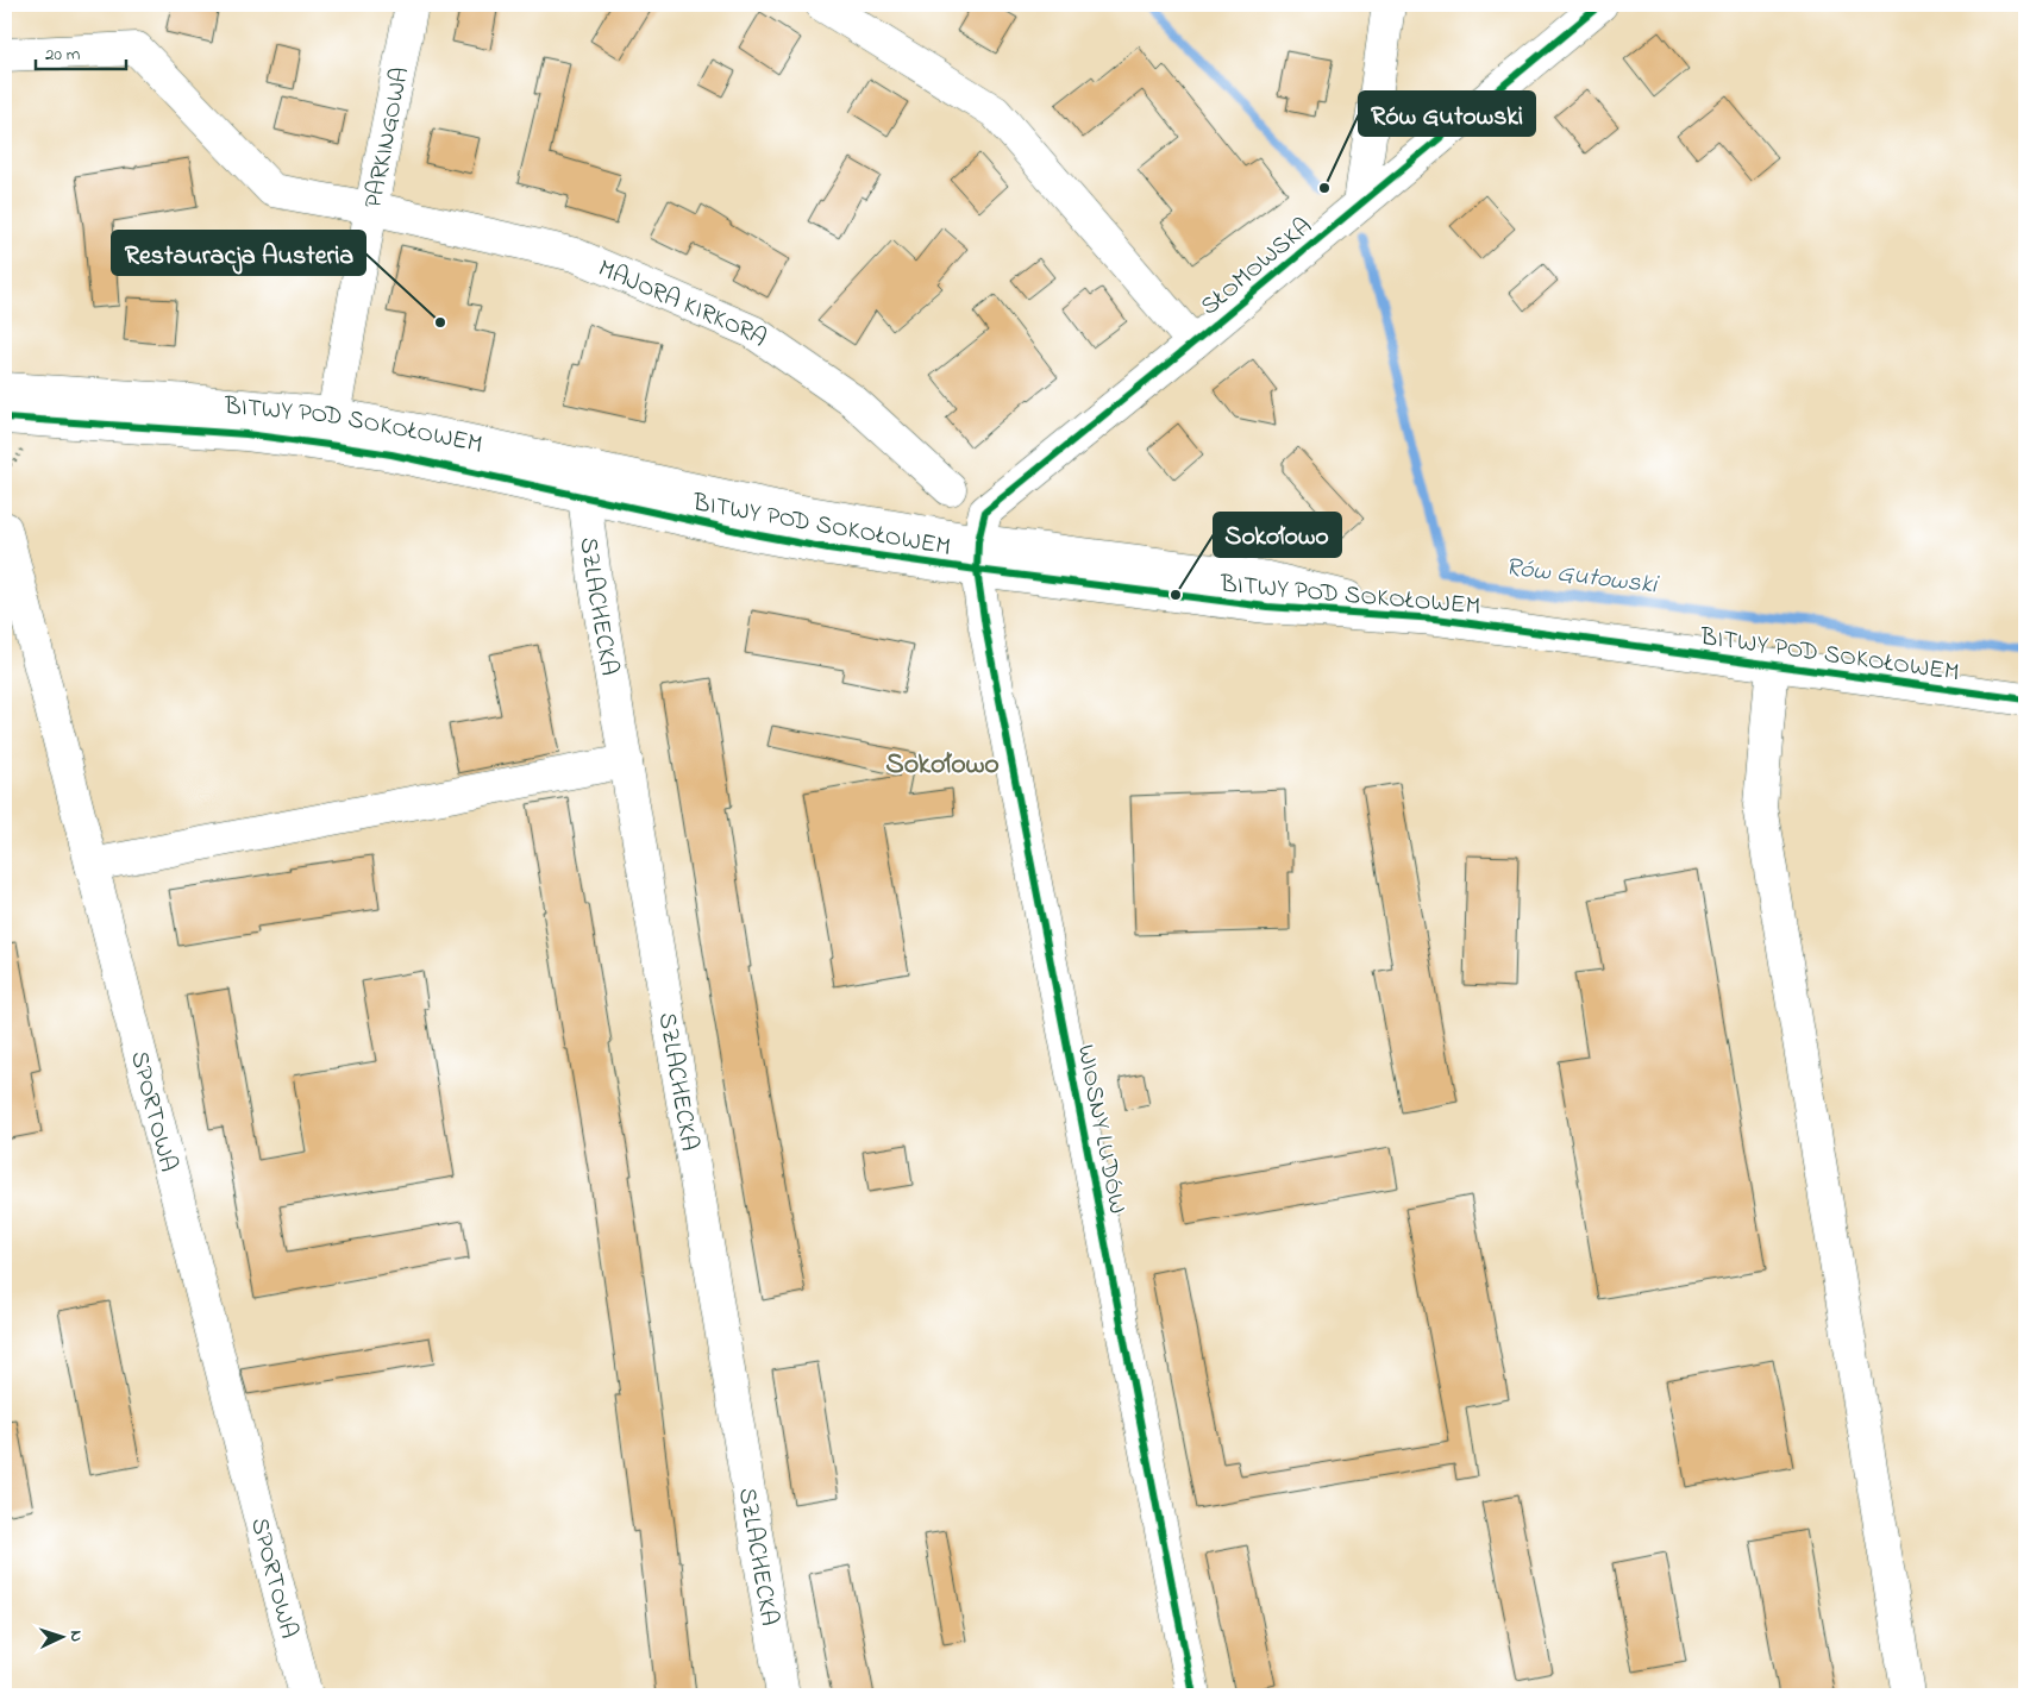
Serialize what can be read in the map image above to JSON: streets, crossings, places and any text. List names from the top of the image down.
{
  "streets": {
    "street": [
      "PARKINGOWA",
      "SŁOMOWSKA",
      "MAJORA KIRKORA",
      "BITWY POD SOKOŁOWEM",
      "SZLACHECKA",
      "SPORTOWA",
      "WIOSNY LUDÓW"
    ]
  },
  "crossings": [
    ["PARKINGOWA", "MAJORA KIRKORA"],
    ["PARKINGOWA", "BITWY POD SOKOŁOWEM"],
    ["SŁOMOWSKA", "BITWY POD SOKOŁOWEM"],
    ["SŁOMOWSKA", "WIOSNY LUDÓW"],
    ["BITWY POD SOKOŁOWEM", "SZLACHECKA"],
    ["BITWY POD SOKOŁOWEM", "WIOSNY LUDÓW"]
  ],
  "districts": ["Sokołowo"],
  "water": ["Rów Gutowski"],
  "places": ["Rów Gutowski", "Restauracja Austeria", "Sokołowo"],
  "scale_bar": "20 m",
  "north": "right"
}
